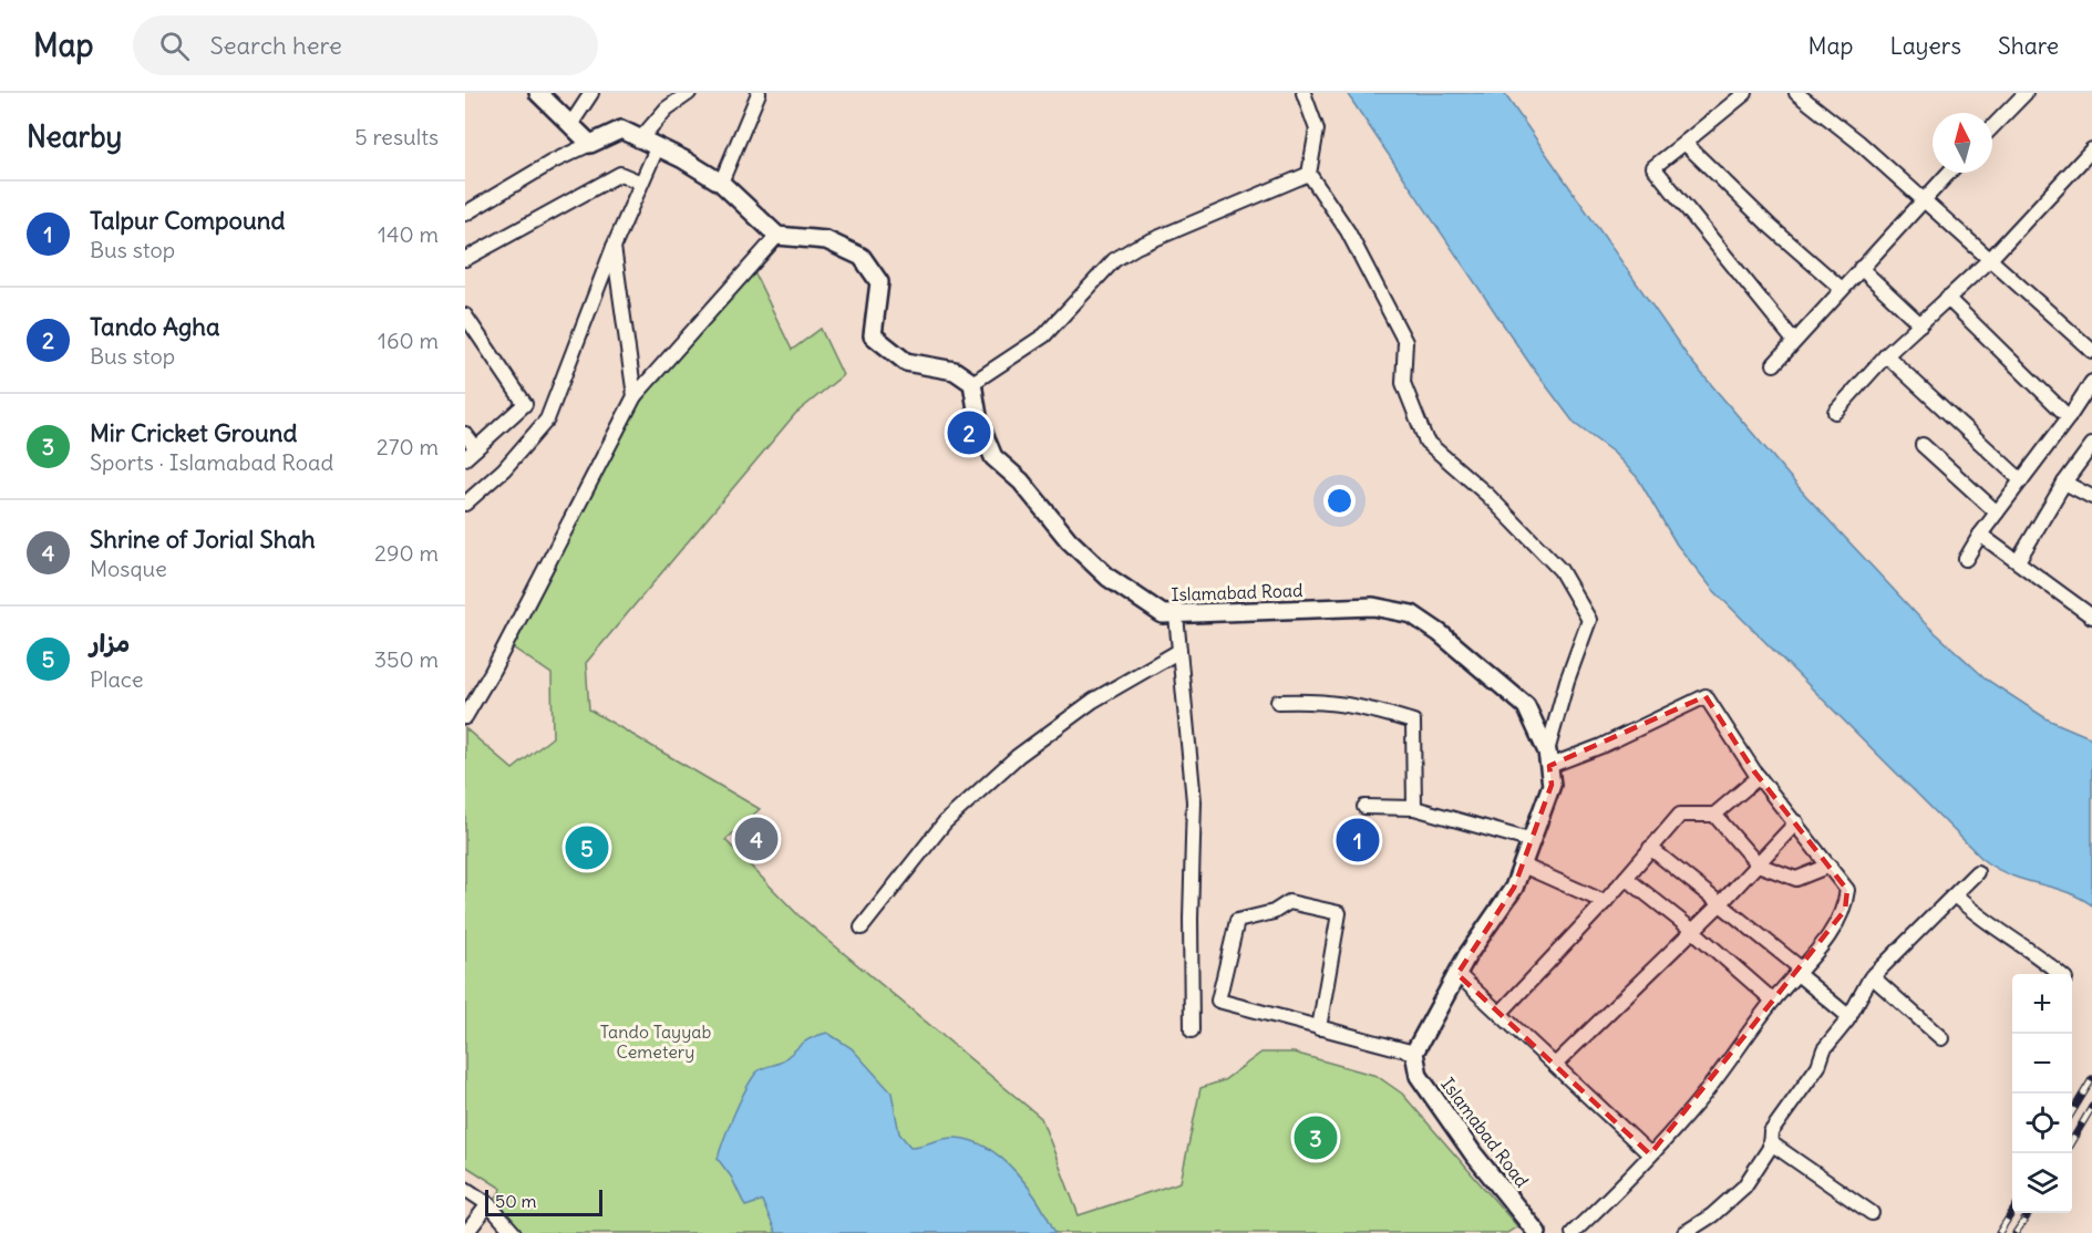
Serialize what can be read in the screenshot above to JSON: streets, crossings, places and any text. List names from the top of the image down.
{
  "streets": {
    "street": ["Islamabad Road"]
  },
  "parks": ["Tando Tayyab Cemetery"],
  "scale_bar": "50 m",
  "north": "top",
  "page": {
    "header": "Map",
    "search": "Search here",
    "nav": ["Map", "Layers", "Share"],
    "heading": ["Nearby", "5 results"],
    "list": [
      {
        "mark": "1",
        "name": "Talpur Compound",
        "note": "Bus stop",
        "value": "140 m"
      },
      {
        "mark": "2",
        "name": "Tando Agha",
        "note": "Bus stop",
        "value": "160 m"
      },
      {
        "mark": "3",
        "name": "Mir Cricket Ground",
        "note": "Sports · Islamabad Road",
        "value": "270 m"
      },
      {
        "mark": "4",
        "name": "Shrine of Jorial Shah",
        "note": "Mosque",
        "value": "290 m"
      },
      {
        "mark": "5",
        "name": "مزار",
        "note": "Place",
        "value": "350 m"
      }
    ],
    "pins": [
      "2",
      "4",
      "1",
      "5",
      "3"
    ],
    "map_buttons": ["+", "−"],
    "scale": "50 m"
  }
}
